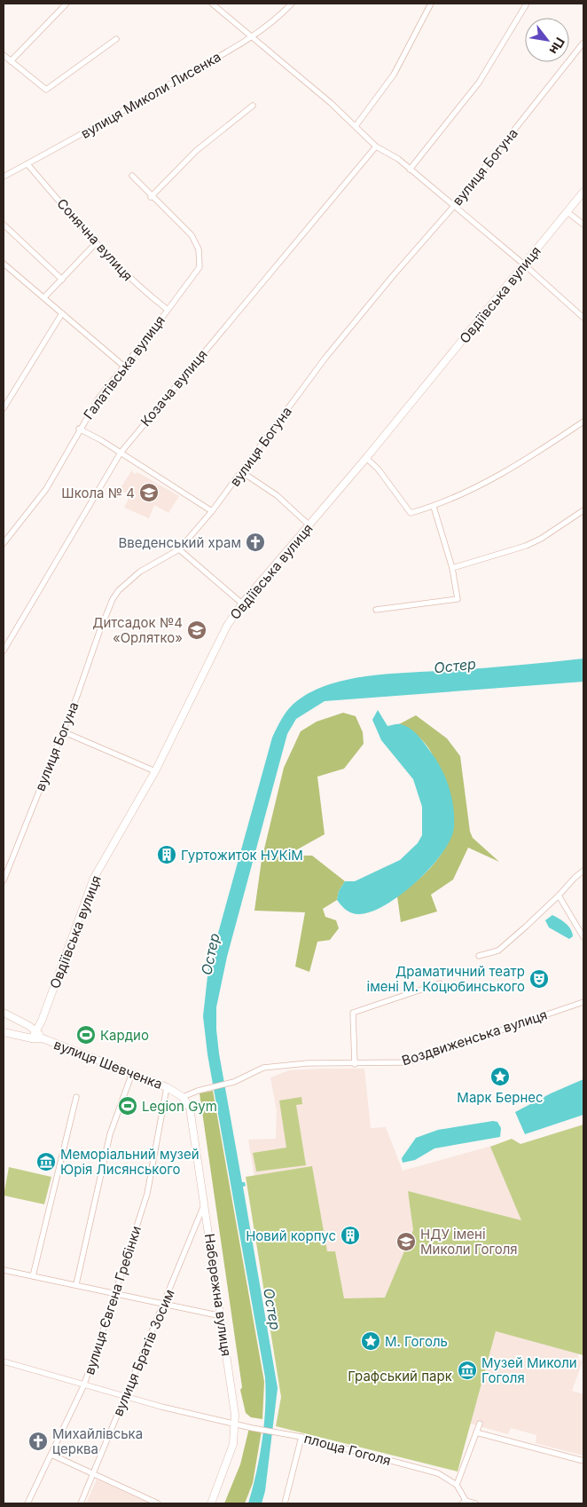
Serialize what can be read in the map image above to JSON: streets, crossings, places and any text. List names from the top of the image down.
{
  "streets": {
    "main road": ["Овдіївська вулиця", "вулиця Шевченка", "Набережна вулиця"],
    "street": [
      "вулиця Миколи Лисенка",
      "вулиця Богуна",
      "Сонячна вулиця",
      "Галатівська вулиця",
      "Козача вулиця",
      "Воздвиженська вулиця",
      "вулиця Євгена Гребінки",
      "вулиця Братів Зосим",
      "площа Гоголя"
    ]
  },
  "crossings": [
    ["вулиця Миколи Лисенка", "Сонячна вулиця"],
    ["Сонячна вулиця", "Галатівська вулиця"],
    ["Воздвиженська вулиця", "Набережна вулиця"],
    ["вулиця Шевченка", "Набережна вулиця"],
    ["вулиця Шевченка", "вулиця Євгена Гребінки"],
    ["Набережна вулиця", "вулиця Євгена Гребінки"],
    ["Набережна вулиця", "вулиця Братів Зосим"],
    ["Набережна вулиця", "площа Гоголя"],
    ["вулиця Євгена Гребінки", "площа Гоголя"],
    ["вулиця Братів Зосим", "площа Гоголя"]
  ],
  "water": ["Остер"],
  "parks": ["Графський парк"],
  "places": {
    "school or university": ["Школа № 4", "Дитсадок №4 «Орлятко»", "НДУ імені Миколи Гоголя"],
    "church": ["Введенський храм", "Михайлівська церква"],
    "building": ["Гуртожиток НУКіМ", "Новий корпус"],
    "theatre": ["Драматичний театр імені М. Коцюбинського"],
    "sports": ["Кардио", "Legion Gym"],
    "place": ["Марк Бернес", "М. Гоголь"],
    "museum": ["Меморіальний музей Юрія Лисянського", "Музей Миколи Гоголя"]
  },
  "north": "bottom right"
}
